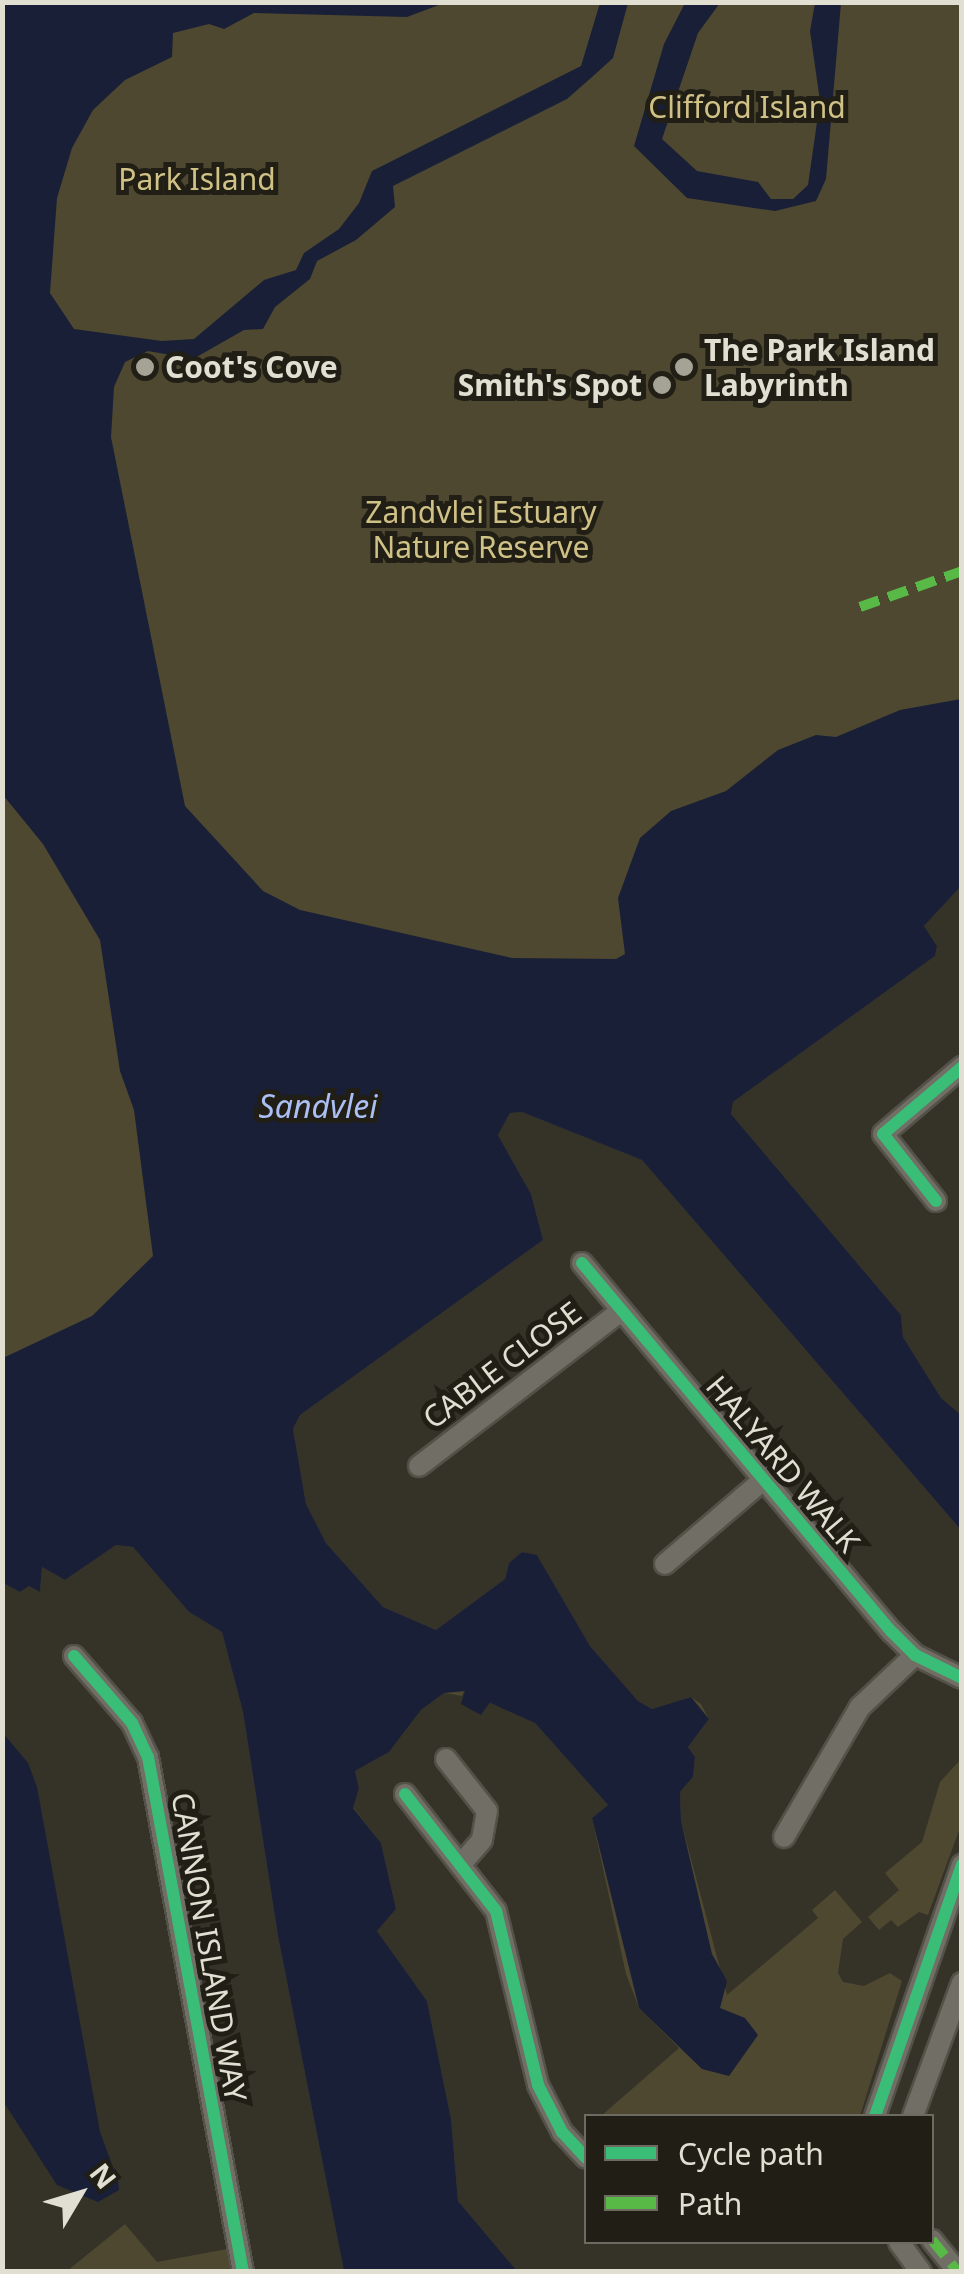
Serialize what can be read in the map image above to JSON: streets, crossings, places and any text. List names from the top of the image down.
{
  "streets": {
    "street": ["CABLE CLOSE", "HALYARD WALK", "CANNON ISLAND WAY"]
  },
  "crossings": [
    ["CABLE CLOSE", "HALYARD WALK"]
  ],
  "water": ["Sandvlei"],
  "parks": ["Clifford Island", "Park Island", "Zandvlei Estuary Nature Reserve"],
  "places": ["Coot's Cove", "The Park Island Labyrinth", "Smith's Spot"],
  "legend": ["Cycle path", "Path"],
  "north": "top right"
}
